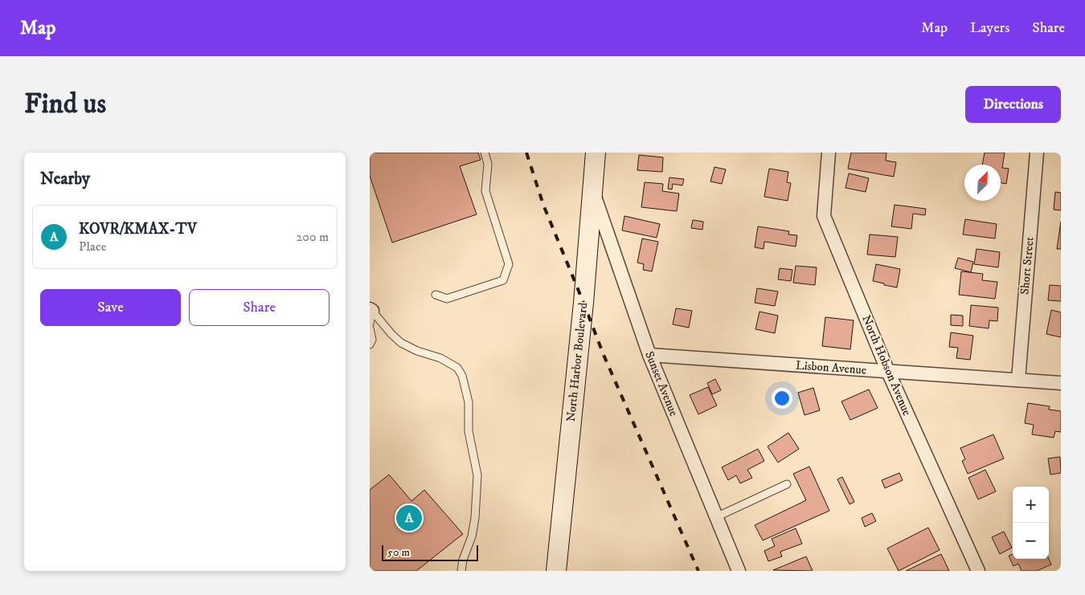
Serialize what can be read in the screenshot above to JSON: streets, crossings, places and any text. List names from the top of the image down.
{
  "streets": {
    "main road": ["North Harbor Boulevard"],
    "street": [
      "Short Street",
      "North Hobson Avenue",
      "Lisbon Avenue",
      "Sunset Avenue"
    ]
  },
  "crossings": [
    ["Short Street", "Lisbon Avenue"],
    ["North Harbor Boulevard", "Sunset Avenue"],
    ["North Hobson Avenue", "Lisbon Avenue"],
    ["Lisbon Avenue", "Sunset Avenue"]
  ],
  "scale_bar": "50 m",
  "north": "top right",
  "page": {
    "header": "Map",
    "nav": ["Map", "Layers", "Share"],
    "buttons": [
      "Directions",
      ["Save", "Share"]
    ],
    "title": "Find us",
    "heading": "Nearby",
    "list": [
      {
        "mark": "A",
        "name": "KOVR/KMAX-TV",
        "note": "Place",
        "value": "200 m"
      }
    ],
    "map_buttons": ["+", "−"],
    "pins": "A",
    "scale": "50 m"
  }
}
